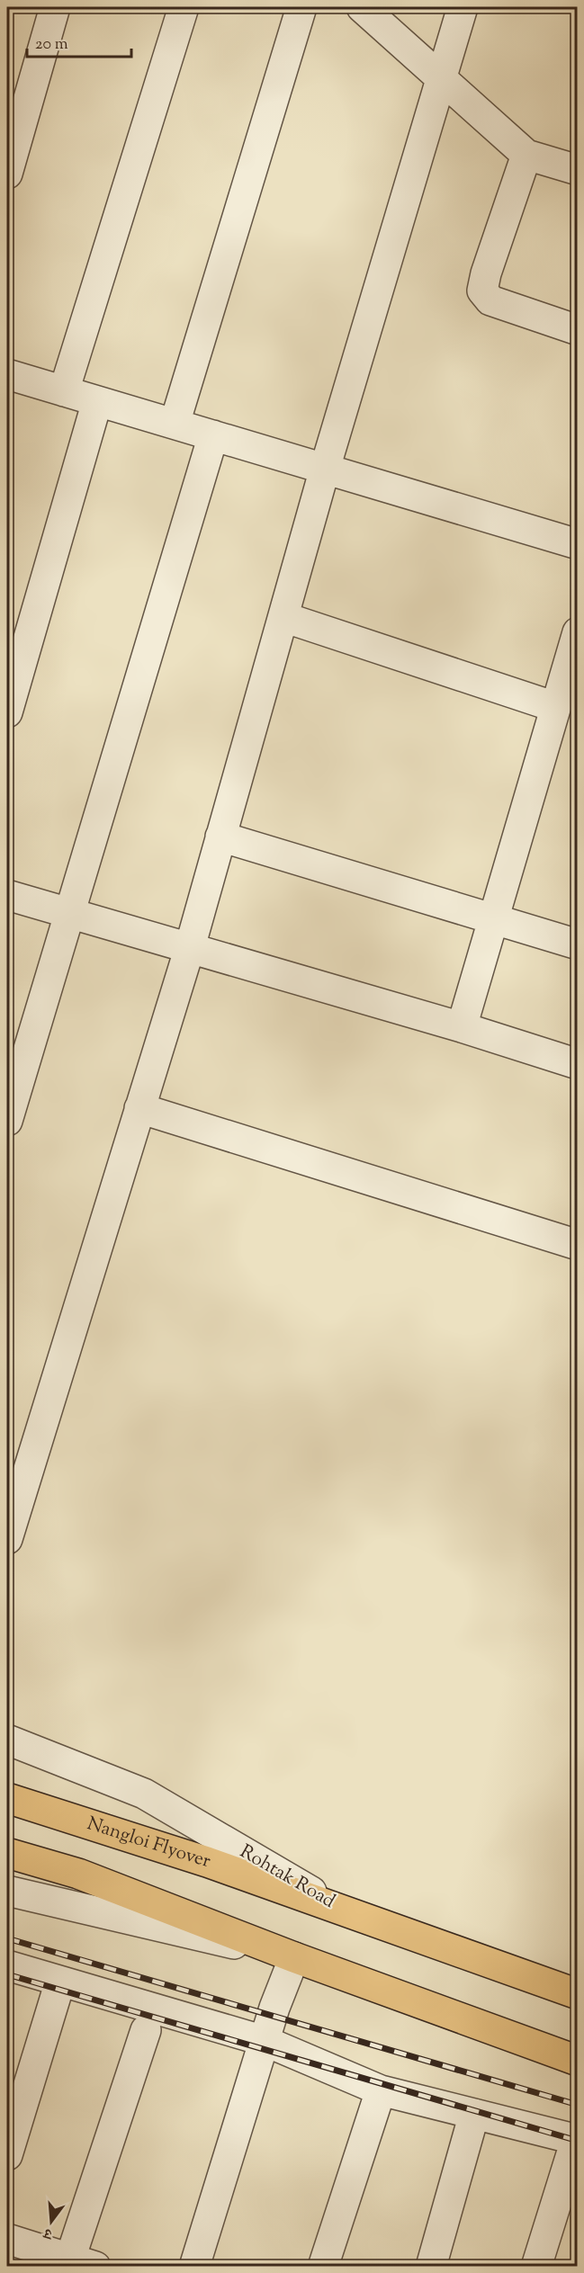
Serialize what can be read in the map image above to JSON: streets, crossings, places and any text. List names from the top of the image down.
{
  "streets": {
    "highway": ["Nangloi Flyover", "Rohtak Road"]
  },
  "crossings": [
    ["Nangloi Flyover", "Rohtak Road"]
  ],
  "scale_bar": "20 m",
  "north": "bottom"
}
